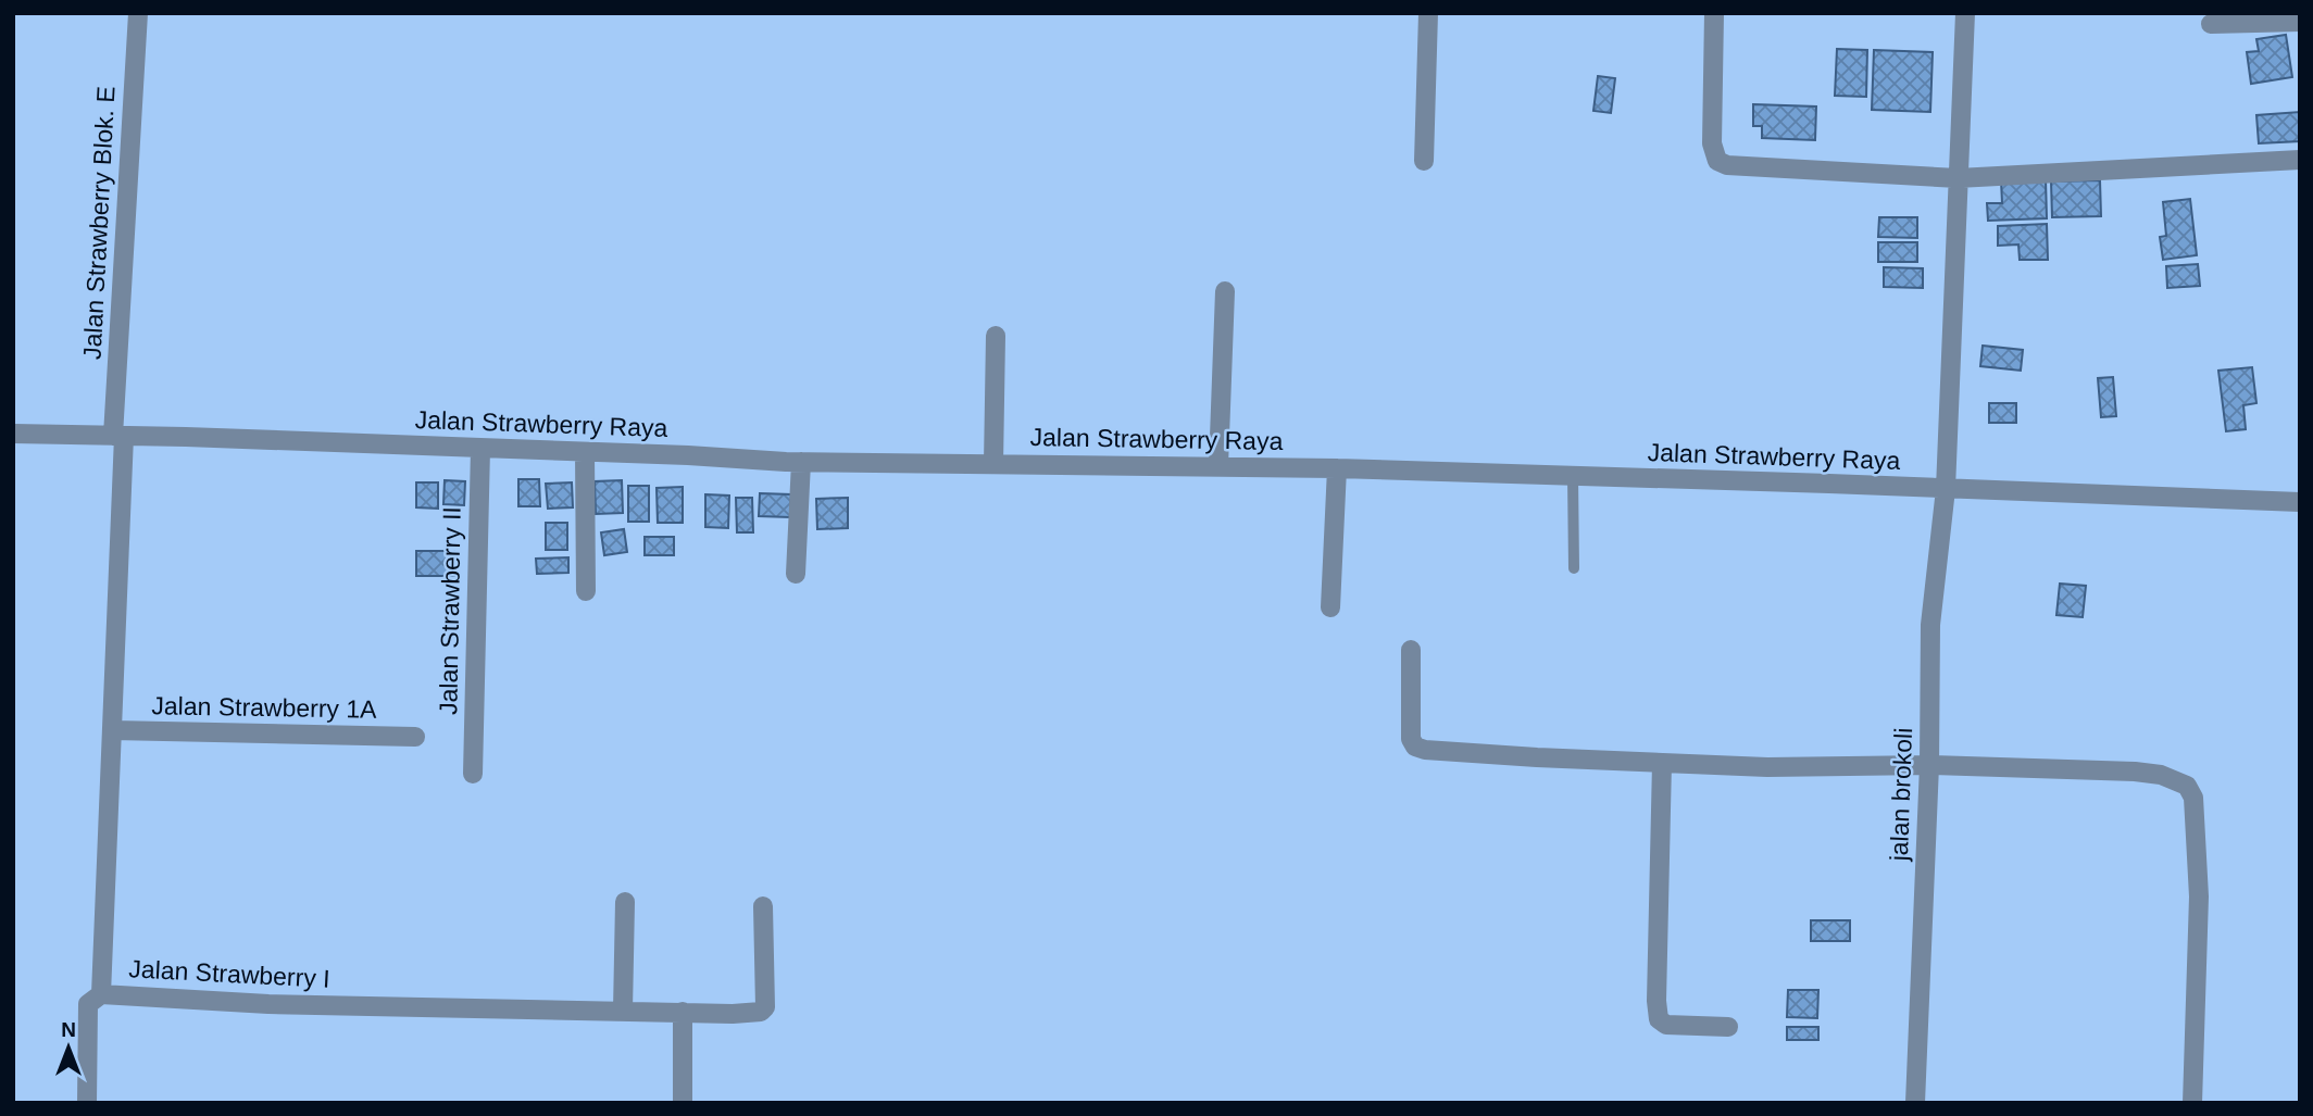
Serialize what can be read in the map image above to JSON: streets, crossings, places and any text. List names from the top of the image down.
{
  "streets": {
    "street": [
      "Jalan Strawberry Blok. E",
      "Jalan Strawberry Raya",
      "Jalan Strawberry II",
      "Jalan Strawberry 1A",
      "jalan brokoli",
      "Jalan Strawberry I"
    ]
  },
  "crossings": [
    ["Jalan Strawberry Blok. E", "Jalan Strawberry Raya"],
    ["Jalan Strawberry Blok. E", "Jalan Strawberry I"],
    ["Jalan Strawberry Raya", "Jalan Strawberry II"],
    ["Jalan Strawberry Raya", "jalan brokoli"],
    ["Jalan Strawberry Raya", "Jalan Strawberry I"],
    ["Jalan Strawberry 1A", "Jalan Strawberry I"]
  ],
  "north": "top"
}
